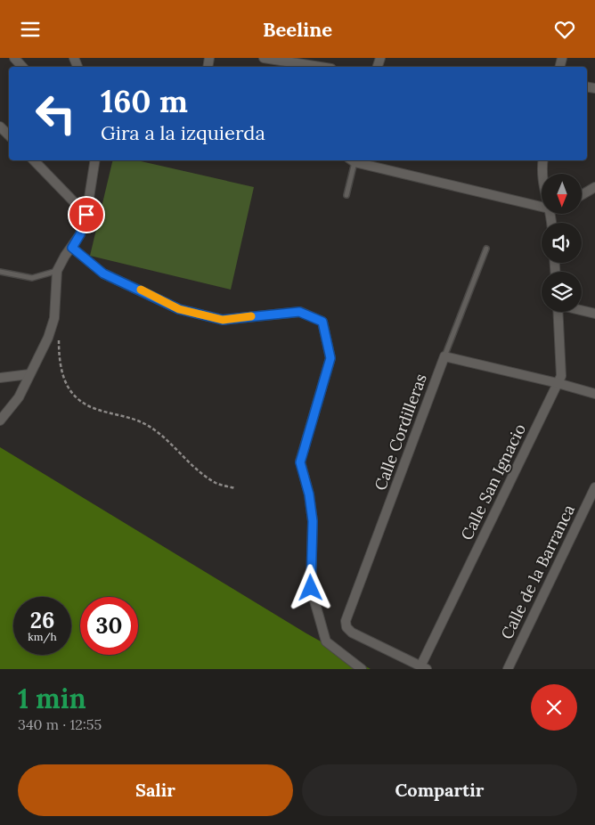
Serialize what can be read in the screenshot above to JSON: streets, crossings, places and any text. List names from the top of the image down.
{
  "streets": {
    "street": ["Calle Cordilleras", "Calle San Ignacio", "Calle de la Barranca"]
  },
  "crossings": [
    ["Calle Cordilleras", "Calle San Ignacio"]
  ],
  "north": "bottom",
  "page": {
    "header": "Beeline",
    "turn": ["160 m", "Gira a la izquierda"],
    "speed": "26 km/h",
    "limit": "30",
    "heading": ["1 min", "340 m · 12:55"],
    "buttons": ["Salir", "Compartir"]
  }
}
